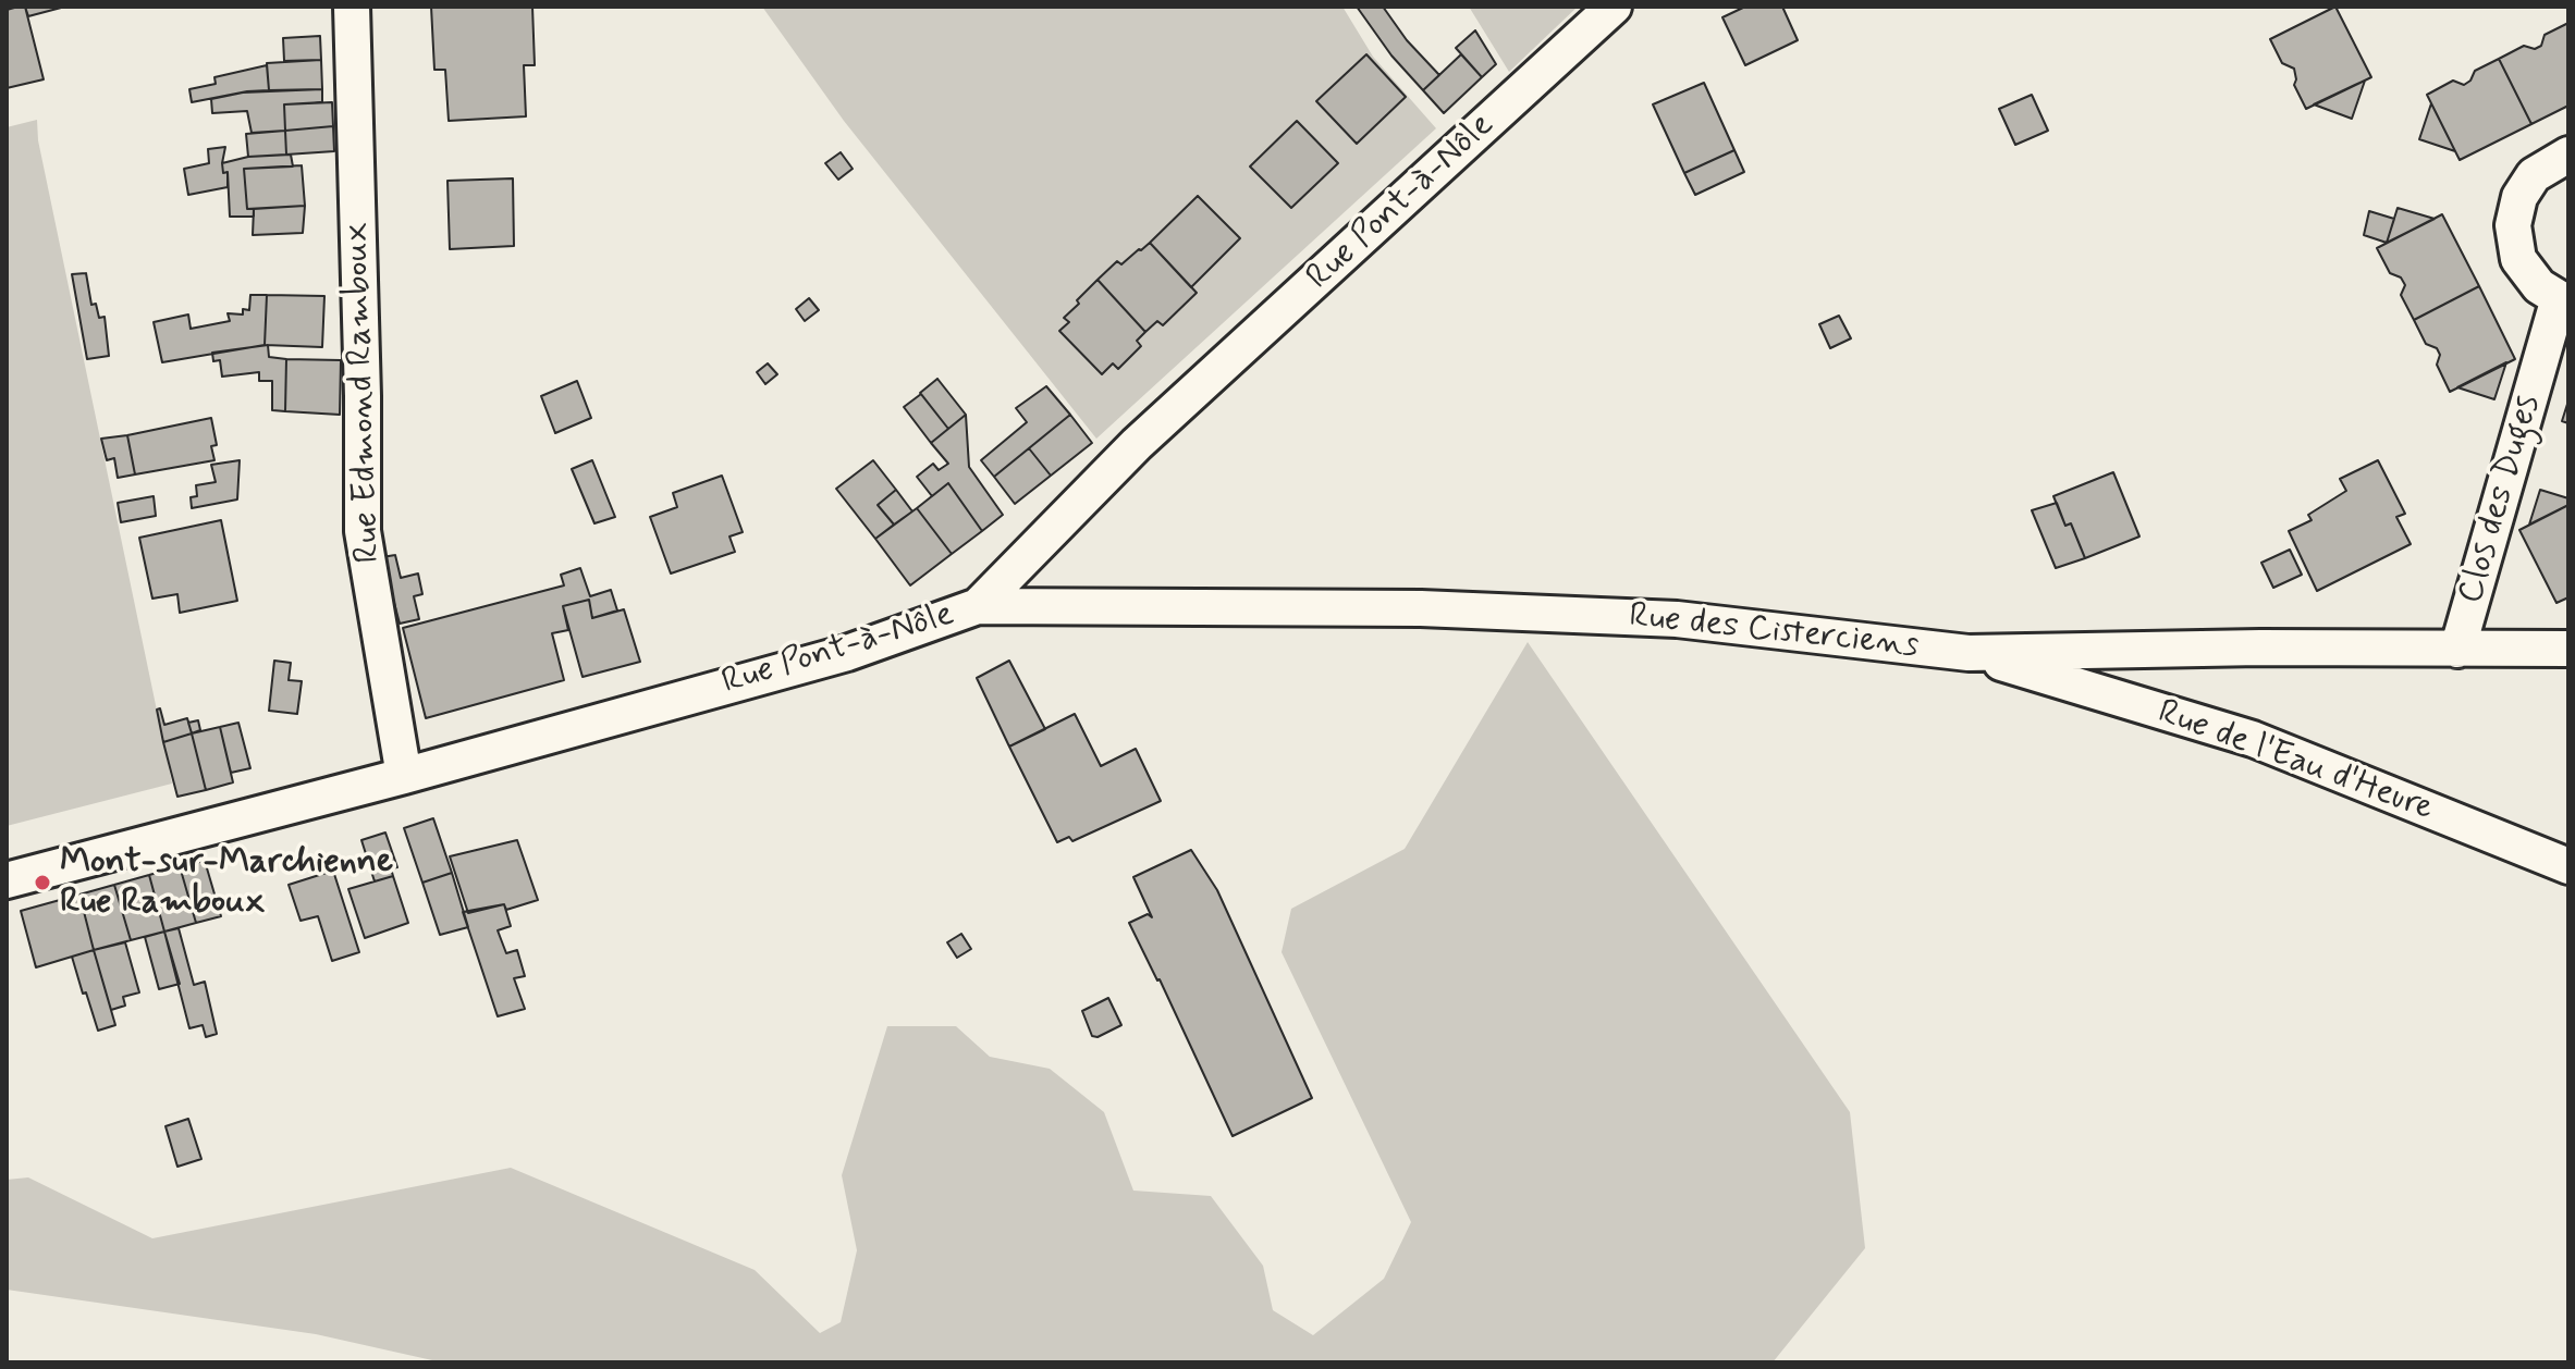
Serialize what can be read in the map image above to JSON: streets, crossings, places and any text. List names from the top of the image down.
{
  "streets": {
    "street": [
      "Rue Pont-à-Nôle",
      "Rue Edmond Ramboux",
      "Clos des Duges",
      "Rue des Cisterciens",
      "Rue de l'Eau d'Heure"
    ]
  },
  "crossings": [
    ["Rue Pont-à-Nôle", "Rue Edmond Ramboux"],
    ["Rue Pont-à-Nôle", "Rue des Cisterciens"],
    ["Clos des Duges", "Rue des Cisterciens"],
    ["Rue des Cisterciens", "Rue de l'Eau d'Heure"]
  ],
  "places": ["Mont-sur-Marchienne Rue Ramboux"]
}
